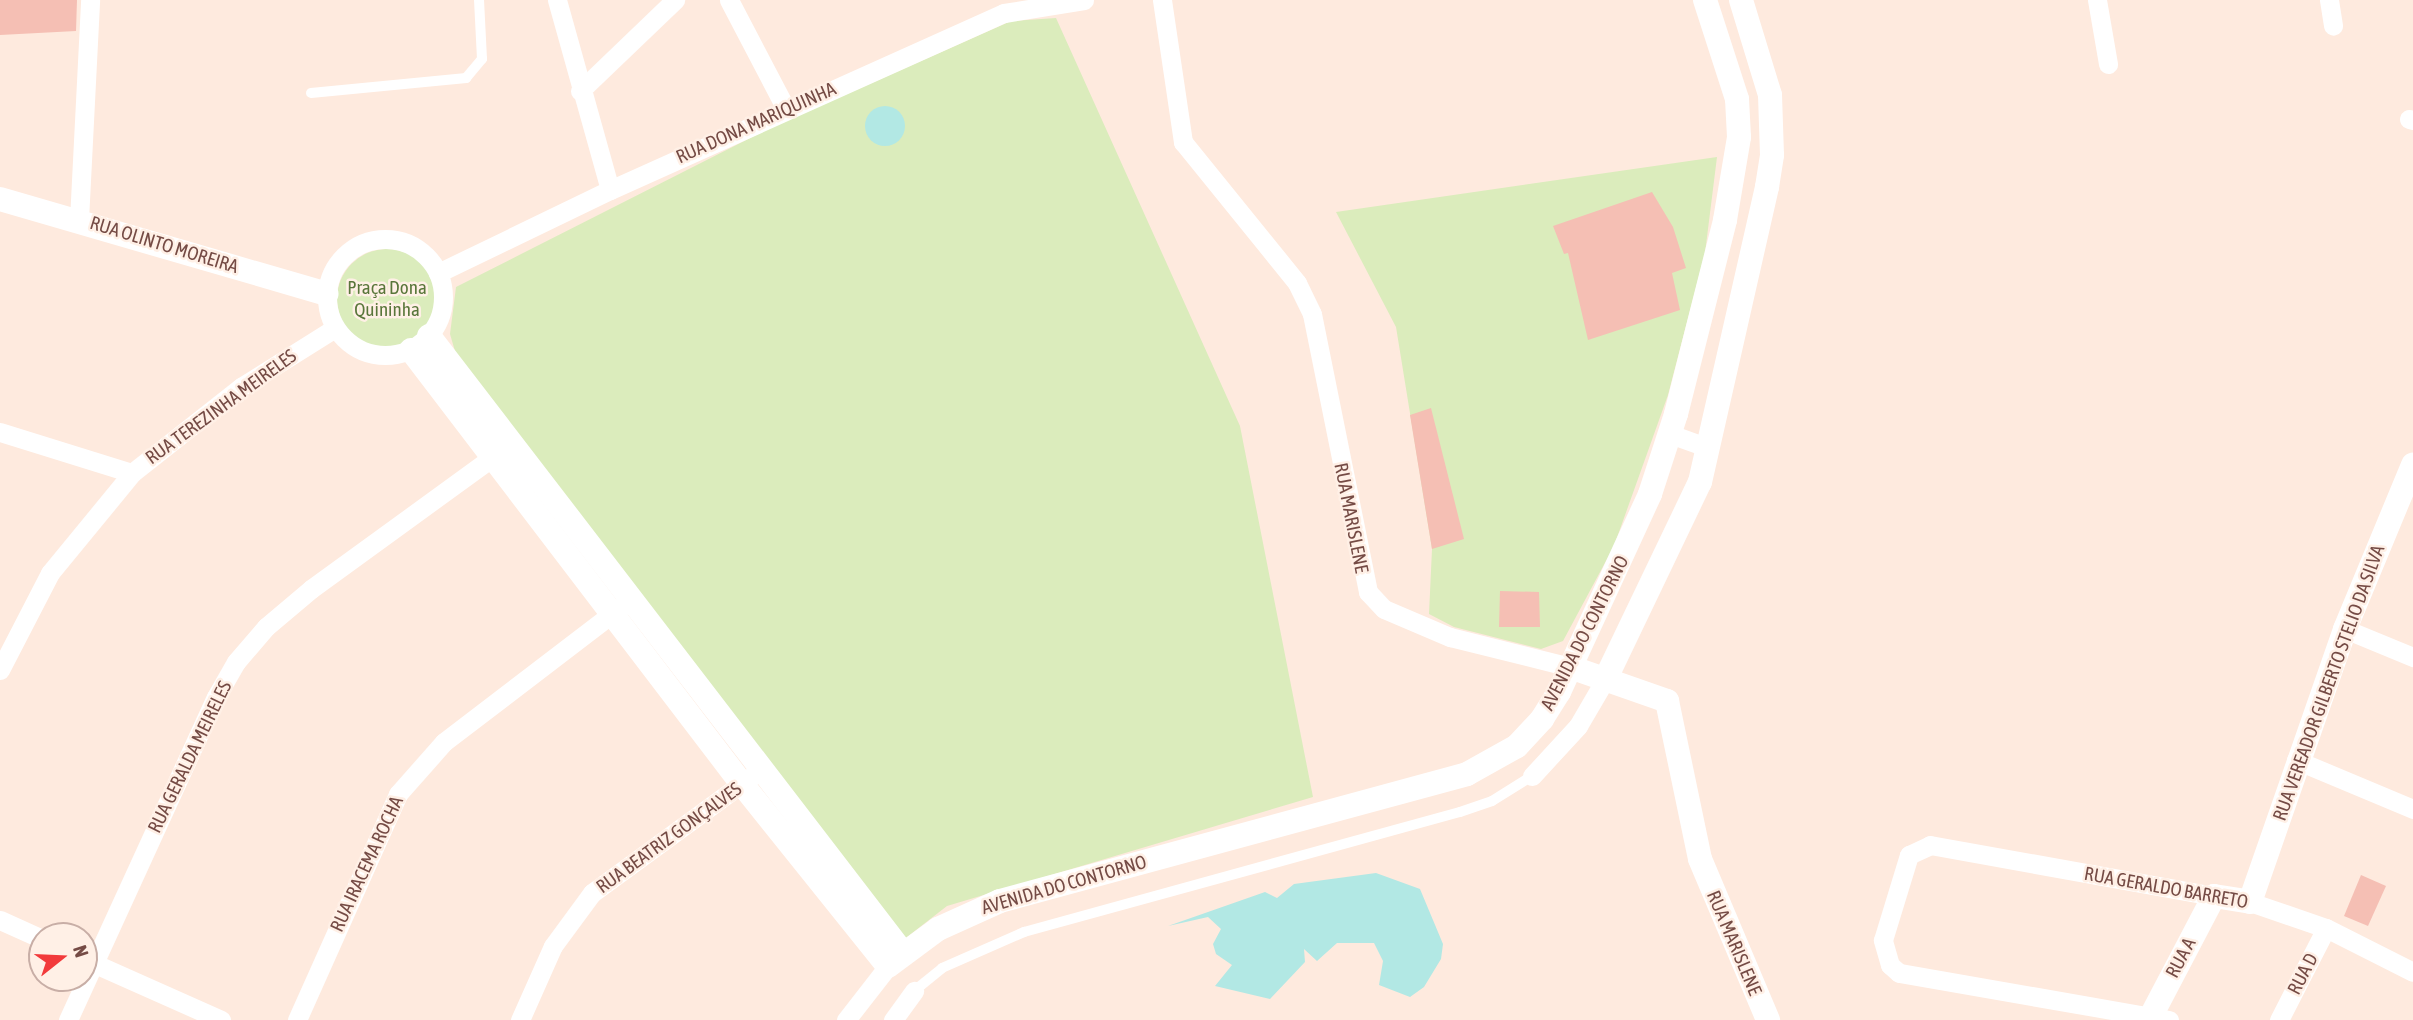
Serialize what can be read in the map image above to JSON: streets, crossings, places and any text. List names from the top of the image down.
{
  "streets": {
    "street": [
      "RUA DONA MARIQUINHA",
      "RUA OLINTO MOREIRA",
      "RUA TEREZINHA MEIRELES",
      "RUA MARISLENE",
      "AVENIDA DO CONTORNO",
      "RUA VEREADOR GILBERTO STELIO DA SILVA",
      "RUA GERALDA MEIRELES",
      "RUA BEATRIZ GONÇALVES",
      "RUA IRACEMA ROCHA",
      "RUA GERALDO BARRETO",
      "RUA A",
      "RUA D"
    ]
  },
  "crossings": [
    ["RUA DONA MARIQUINHA", "RUA OLINTO MOREIRA"],
    ["RUA DONA MARIQUINHA", "RUA TEREZINHA MEIRELES"],
    ["RUA OLINTO MOREIRA", "RUA TEREZINHA MEIRELES"],
    ["RUA MARISLENE", "AVENIDA DO CONTORNO"],
    ["RUA VEREADOR GILBERTO STELIO DA SILVA", "RUA GERALDO BARRETO"],
    ["RUA GERALDO BARRETO", "RUA A"],
    ["RUA GERALDO BARRETO", "RUA D"]
  ],
  "parks": ["Praça Dona Quininha"],
  "north": "right"
}
